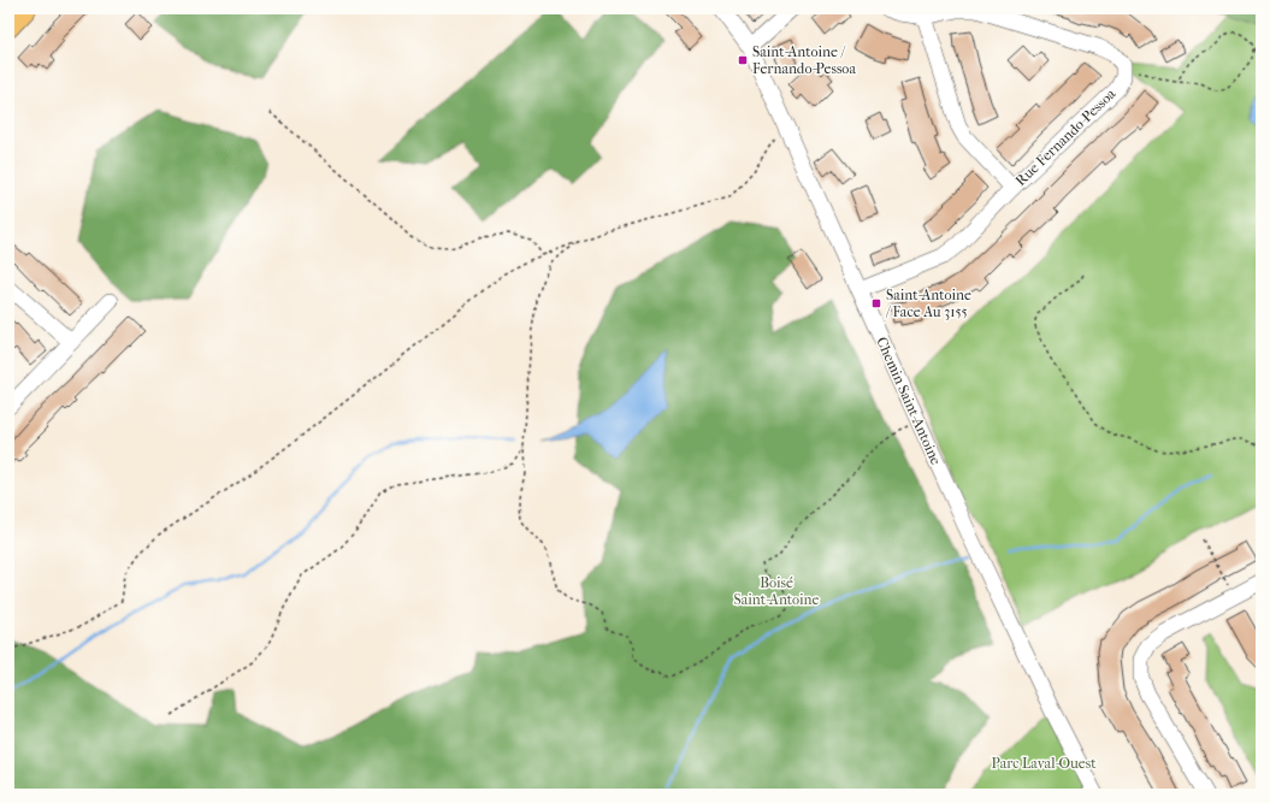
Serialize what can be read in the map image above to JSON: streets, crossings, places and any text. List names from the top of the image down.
{
  "streets": {
    "street": ["Rue Fernando-Pessoa", "Chemin Saint-Antoine"]
  },
  "crossings": [
    ["Rue Fernando-Pessoa", "Chemin Saint-Antoine"]
  ],
  "parks": ["Boisé Saint-Antoine", "Parc Laval-Ouest"],
  "places": {
    "transit": ["Saint-Antoine / Fernando-Pessoa", "Saint-Antoine / Face Au 3155"]
  }
}
